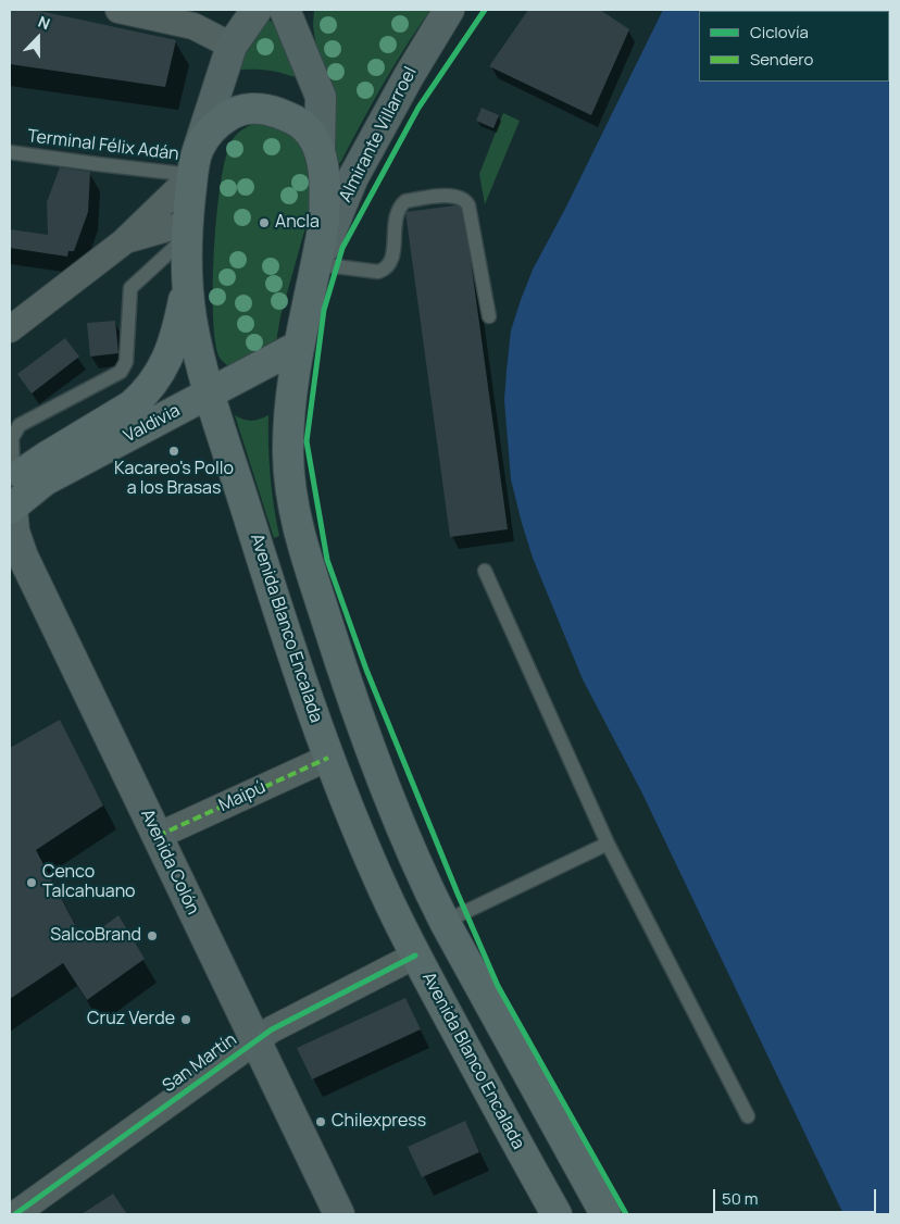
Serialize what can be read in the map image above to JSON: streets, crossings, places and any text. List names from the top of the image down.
{
  "streets": {
    "main road": [
      "Almirante Villarroel",
      "Valdivia",
      "Avenida Blanco Encalada",
      "Avenida Colón"
    ],
    "street": ["Maipú", "San Martín"],
    "lane": ["Terminal Félix Adán"]
  },
  "crossings": [
    ["Terminal Félix Adán", "Avenida Blanco Encalada"],
    ["Valdivia", "Avenida Blanco Encalada"],
    ["Valdivia", "Avenida Colón"],
    ["Avenida Blanco Encalada", "Maipú"],
    ["Avenida Blanco Encalada", "San Martín"],
    ["Maipú", "Avenida Colón"],
    ["Avenida Colón", "San Martín"]
  ],
  "places": [
    "Ancla",
    "Kacareo's Pollo a los Brasas",
    "Cenco Talcahuano",
    "SalcoBrand",
    "Cruz Verde",
    "Chilexpress"
  ],
  "legend": ["Ciclovía", "Sendero"],
  "scale_bar": "50 m",
  "north": "top"
}
